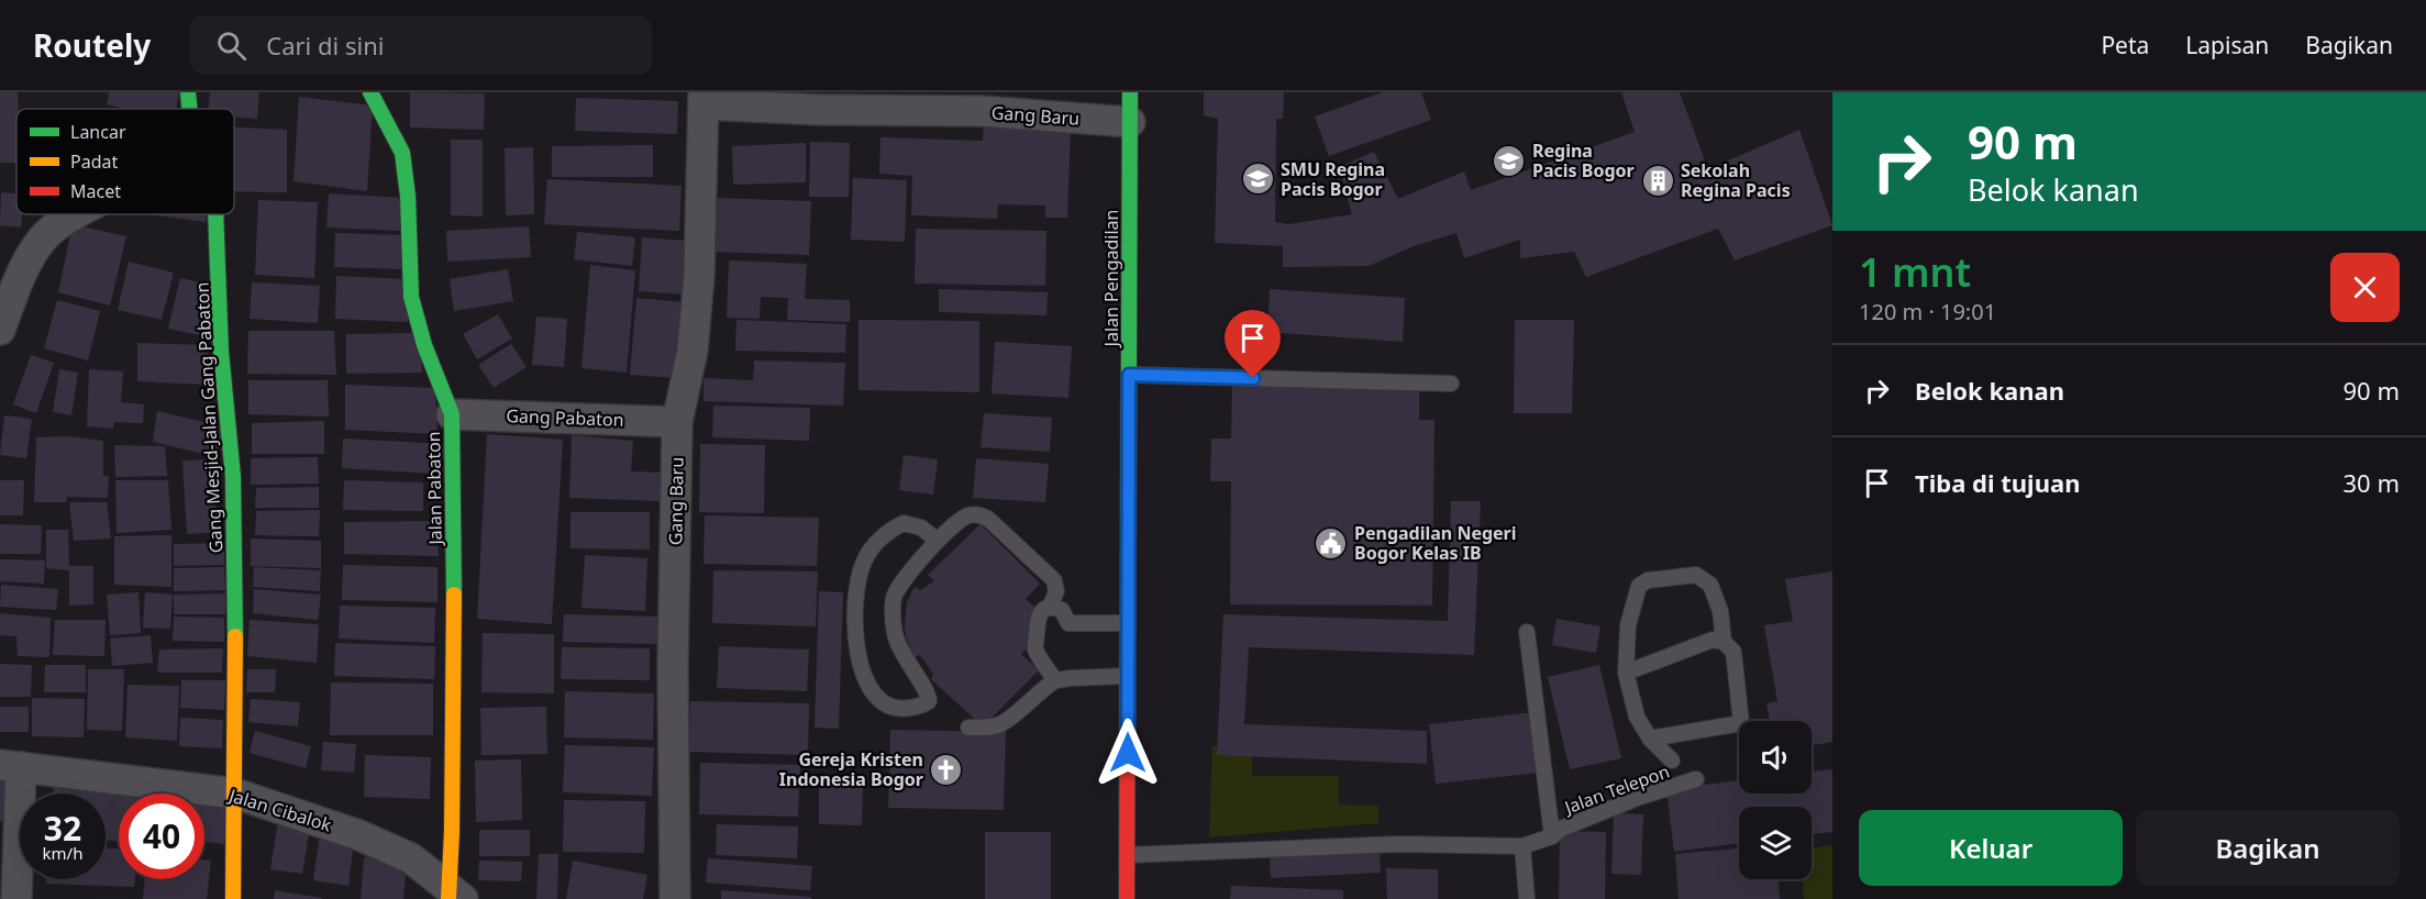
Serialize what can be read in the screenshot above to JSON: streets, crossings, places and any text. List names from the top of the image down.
{
  "streets": {
    "street": [
      "Gang Baru",
      "Jalan Pengadilan",
      "Gang Mesjid-Jalan Gang Pabaton",
      "Gang Pabaton",
      "Jalan Pabaton",
      "Jalan Cibalok"
    ],
    "lane": ["Jalan Telepon"]
  },
  "crossings": [
    ["Gang Baru", "Jalan Pengadilan"],
    ["Gang Baru", "Gang Pabaton"],
    ["Jalan Pengadilan", "Jalan Telepon"],
    ["Gang Mesjid-Jalan Gang Pabaton", "Jalan Cibalok"],
    ["Gang Pabaton", "Jalan Pabaton"],
    ["Jalan Pabaton", "Jalan Cibalok"]
  ],
  "places": {
    "school or university": ["Regina Pacis Bogor", "SMU Regina Pacis Bogor"],
    "building": ["Sekolah Regina Pacis"],
    "public building": ["Pengadilan Negeri Bogor Kelas IB"],
    "church": ["Gereja Kristen Indonesia Bogor"]
  },
  "legend": ["Lancar", "Padat", "Macet"],
  "page": {
    "header": "Routely",
    "search": "Cari di sini",
    "nav": ["Peta", "Lapisan", "Bagikan"],
    "turn": ["90 m", "Belok kanan"],
    "heading": ["1 mnt", "120 m · 19:01"],
    "list": [
      {
        "name": "Belok kanan",
        "value": "90 m"
      },
      {
        "name": "Tiba di tujuan",
        "value": "30 m"
      }
    ],
    "speed": "32 km/h",
    "limit": "40",
    "buttons": ["Keluar", "Bagikan"]
  }
}
